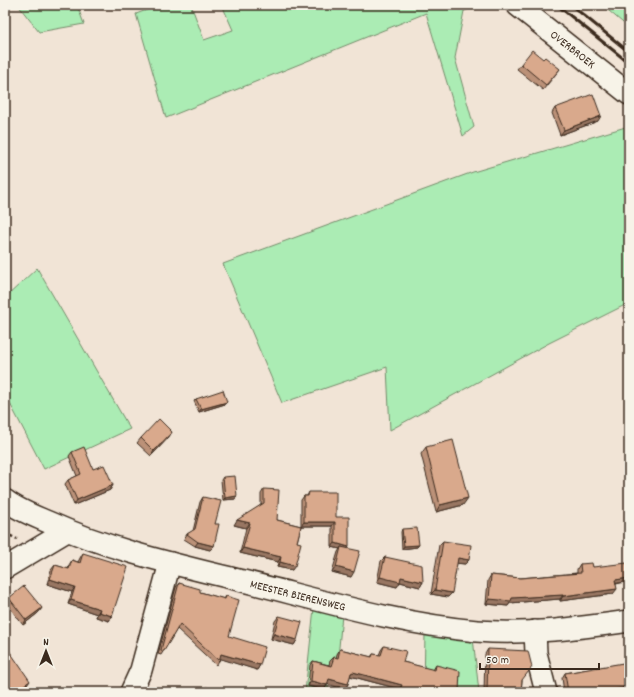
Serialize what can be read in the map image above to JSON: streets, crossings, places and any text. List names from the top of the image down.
{
  "streets": {
    "street": ["OVERBROEK", "MEESTER BIERENSWEG"]
  },
  "scale_bar": "50 m",
  "north": "top"
}
